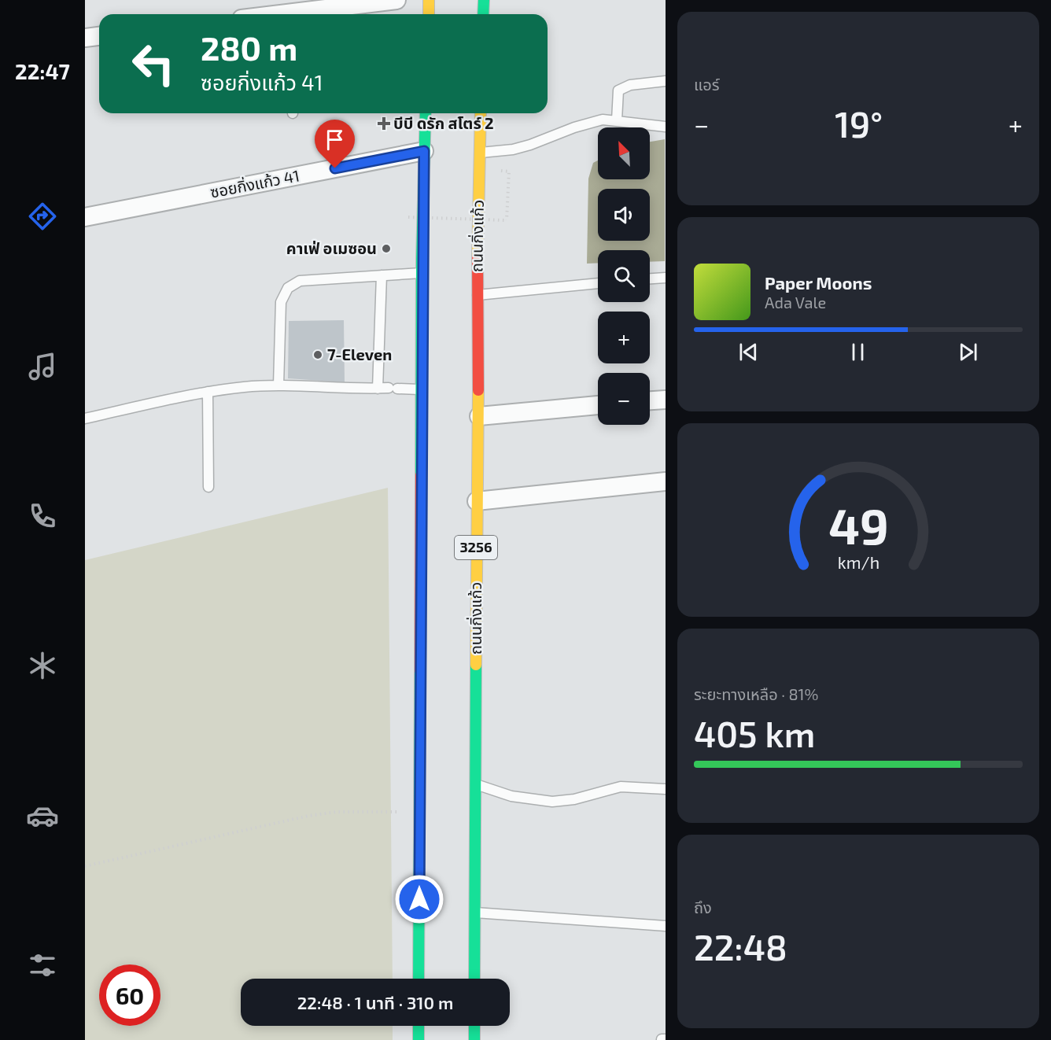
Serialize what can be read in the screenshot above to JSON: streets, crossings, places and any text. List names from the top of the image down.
{
  "streets": {
    "main road": ["ถนนกิ่งแก้ว", "3256"],
    "street": ["ซอยกิ่งแก้ว 41"]
  },
  "places": {
    "health": ["บีบี ดรัก สโตร์ 2"],
    "other": ["คาเฟ่ อเมซอน", "7-Eleven"]
  },
  "north": "top left",
  "page": {
    "tabs": "22:47",
    "tile": [
      "แอร์",
      ["ระยะทางเหลือ · 81%", "405 km"],
      ["ถึง", "22:48"]
    ],
    "turn": ["280 m", "ซอยกิ่งแก้ว 41"],
    "heat": ["−", "19°", "+"],
    "map_buttons": ["+", "−"],
    "song": ["Paper Moons", "Ada Vale"],
    "limit": "60",
    "trip": "22:48 · 1 นาที · 310 m",
    "gauge": ["49", "km/h"]
  }
}
